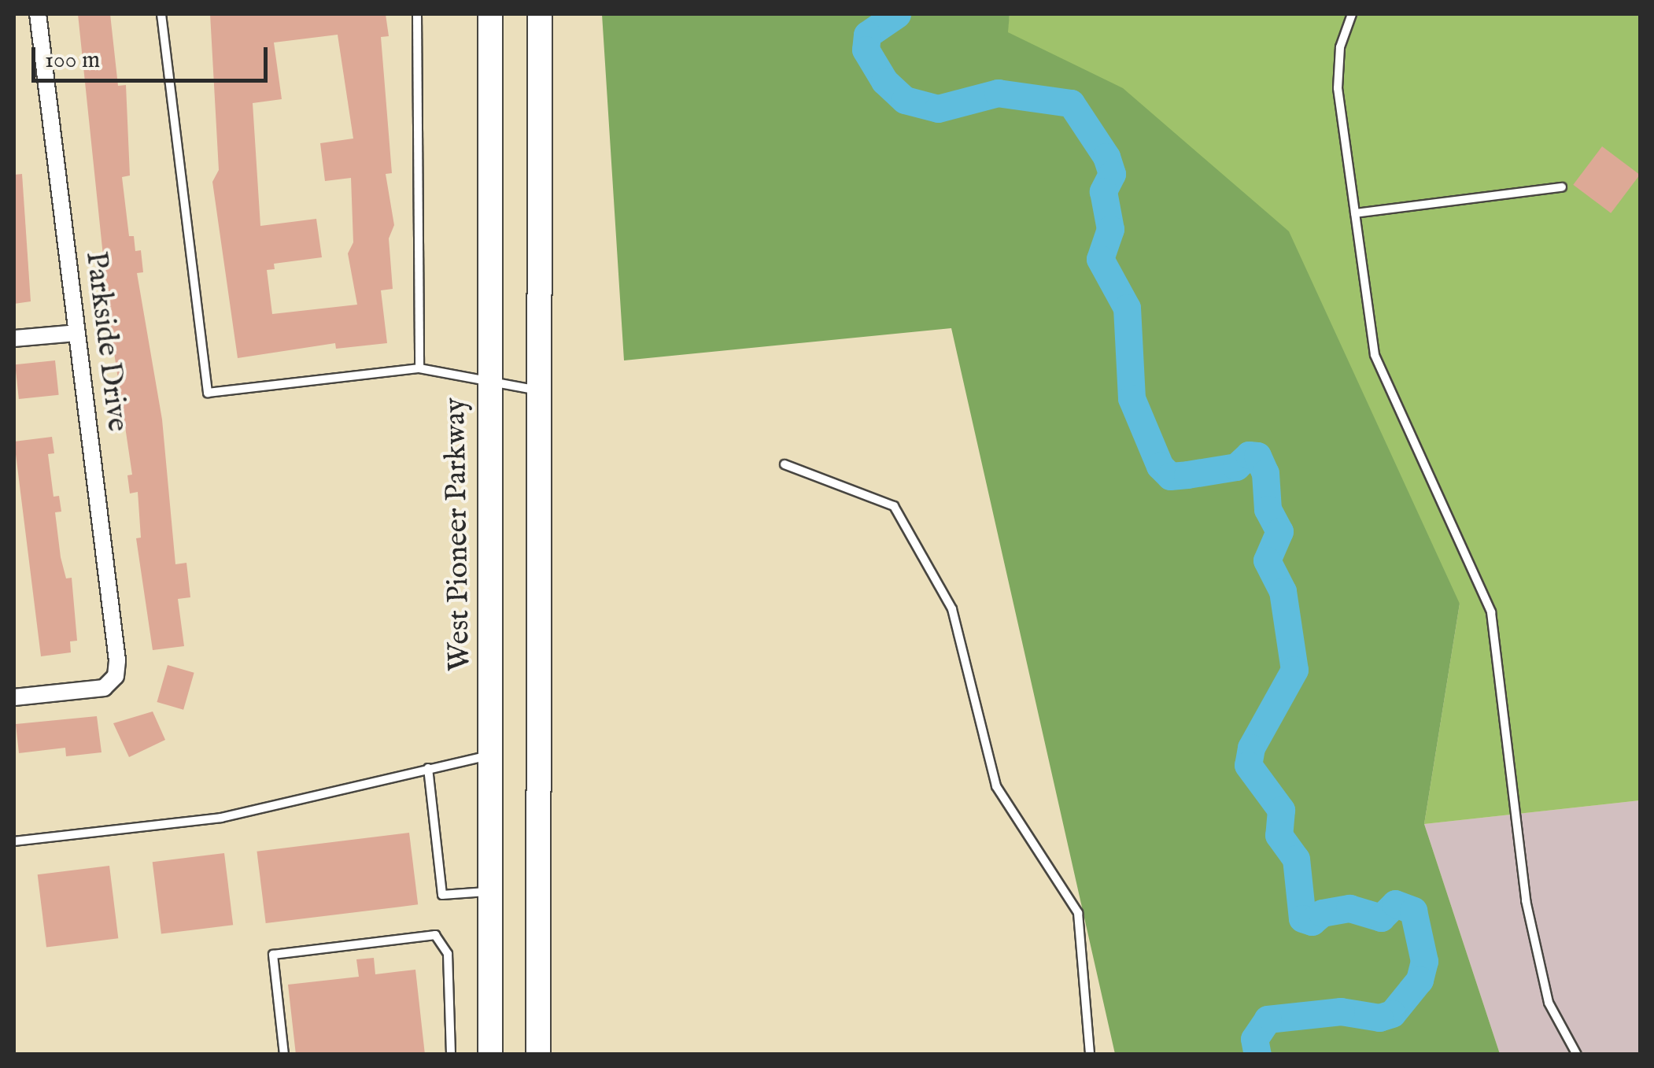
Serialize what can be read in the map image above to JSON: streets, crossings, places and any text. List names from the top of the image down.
{
  "streets": {
    "main road": ["West Pioneer Parkway"],
    "street": ["Parkside Drive"]
  },
  "scale_bar": "100 m"
}
